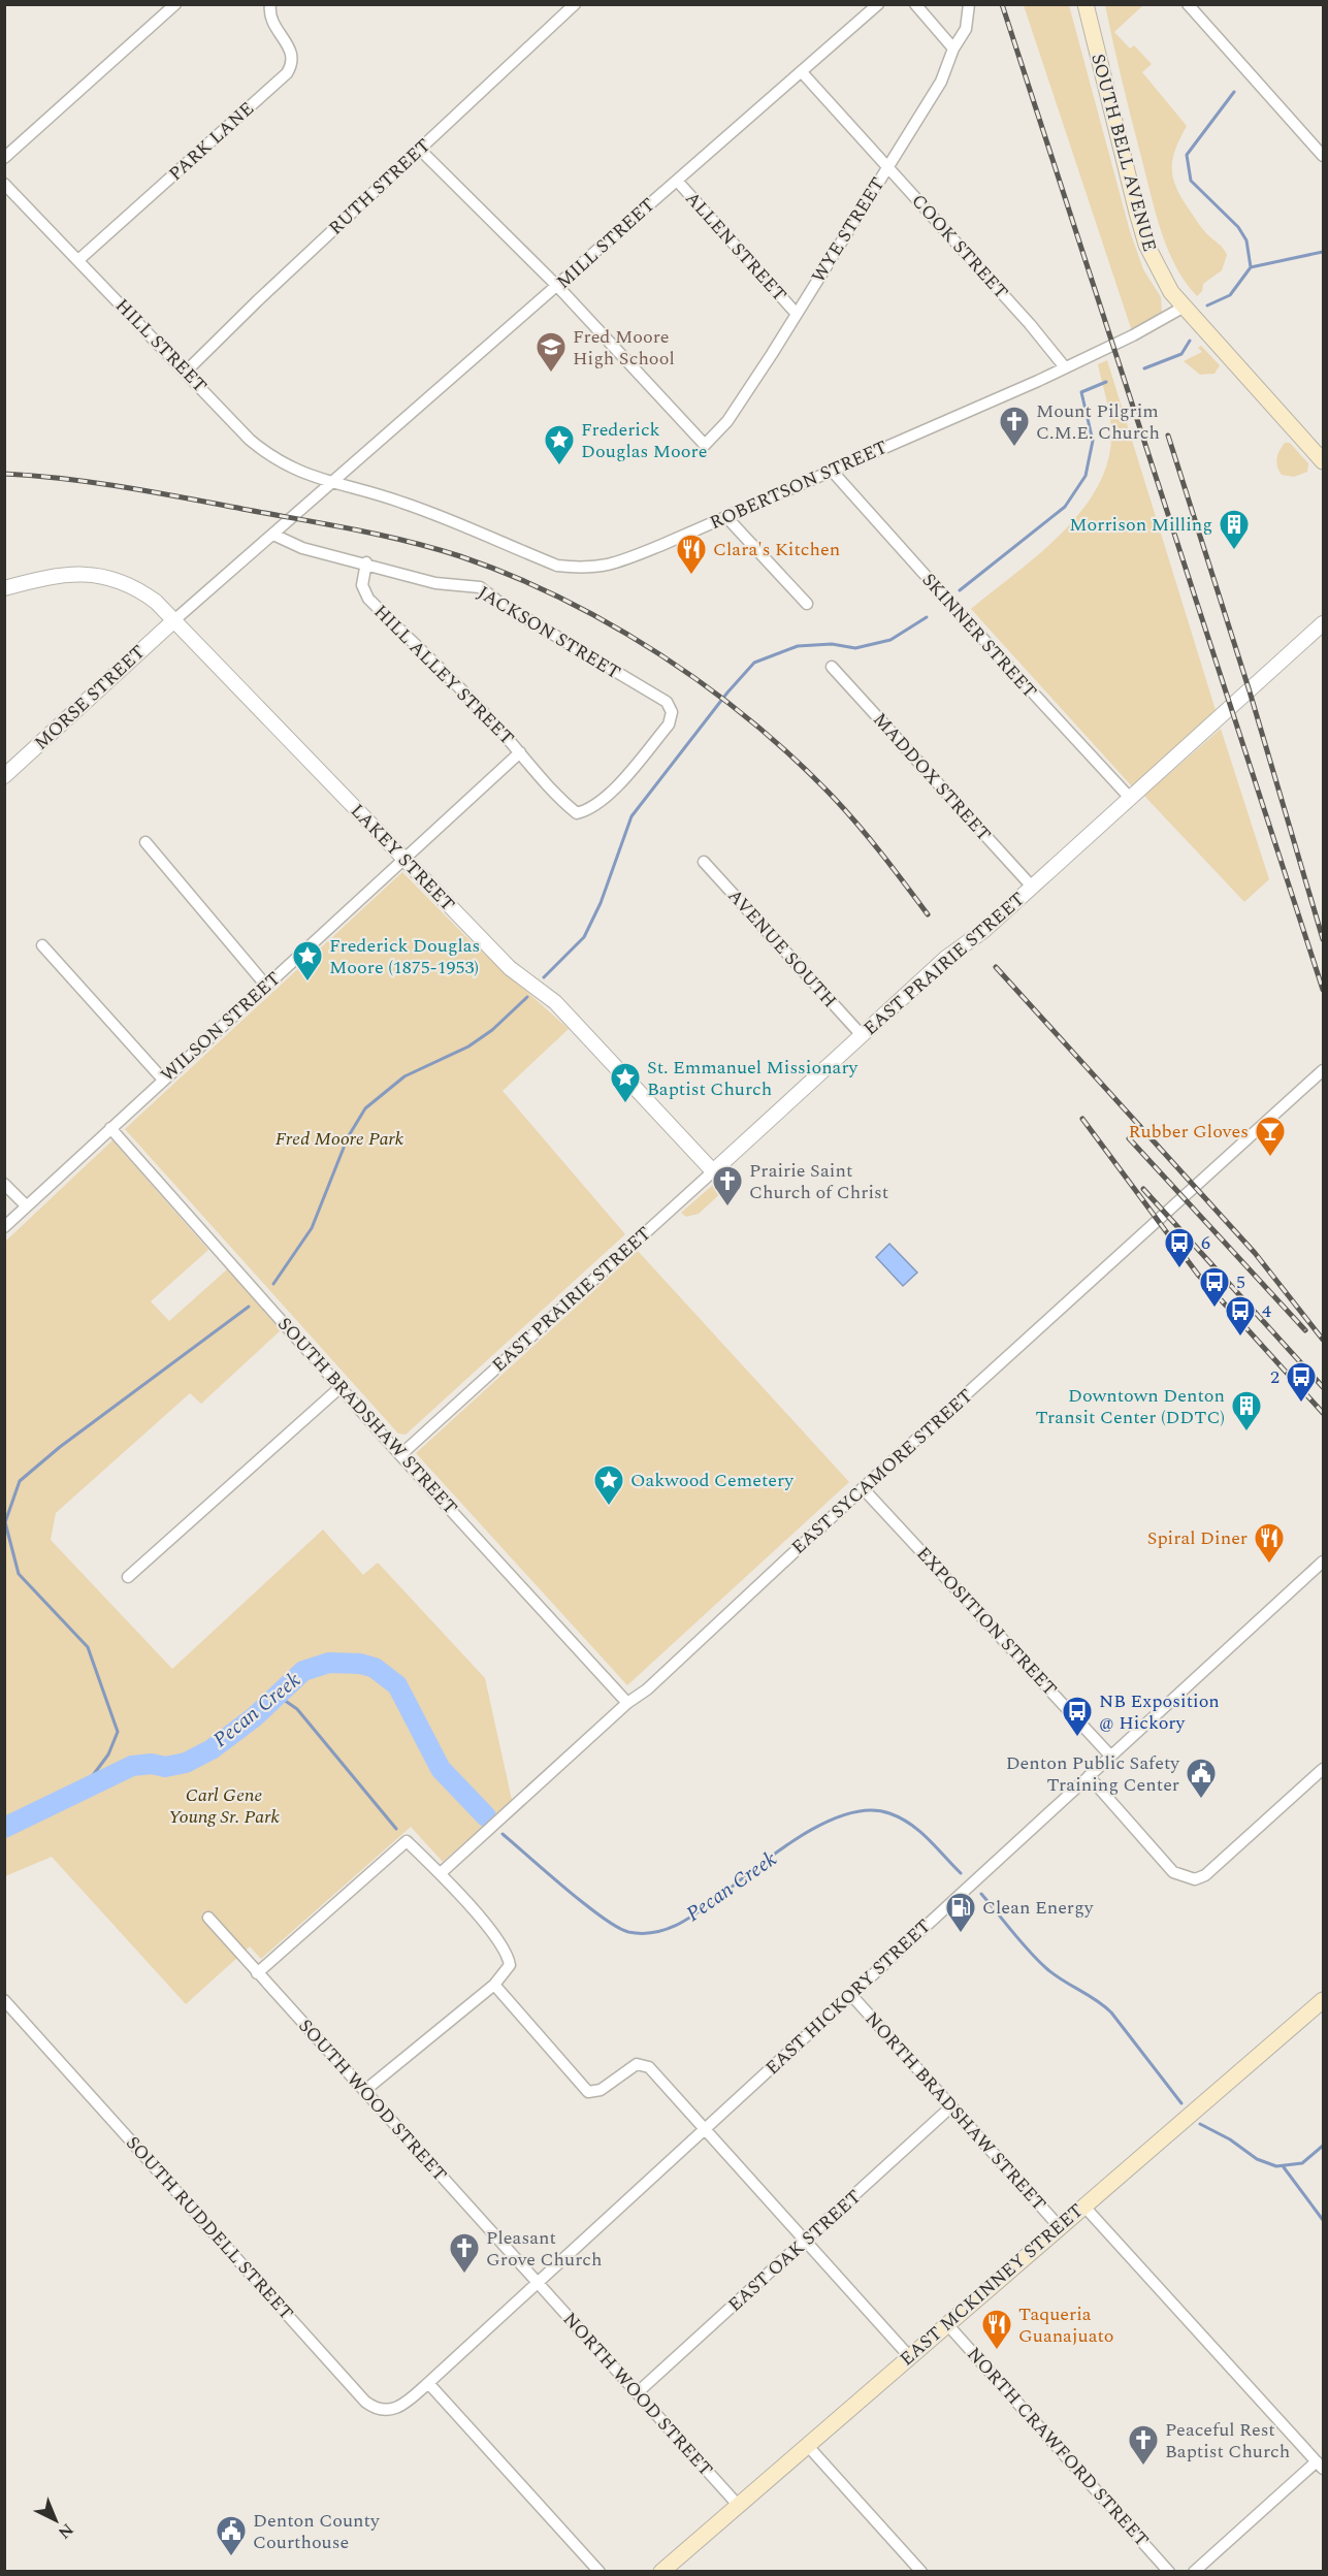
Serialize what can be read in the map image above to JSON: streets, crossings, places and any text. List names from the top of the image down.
{
  "streets": {
    "main road": ["SOUTH BELL AVENUE", "EAST MCKINNEY STREET"],
    "street": [
      "PARK LANE",
      "RUTH STREET",
      "WYE STREET",
      "MILL STREET",
      "ALLEN STREET",
      "COOK STREET",
      "HILL STREET",
      "ROBERTSON STREET",
      "JACKSON STREET",
      "SKINNER STREET",
      "HILL ALLEY STREET",
      "MORSE STREET",
      "MADDOX STREET",
      "LAKEY STREET",
      "AVENUE SOUTH",
      "EAST PRAIRIE STREET",
      "WILSON STREET",
      "SOUTH BRADSHAW STREET",
      "EAST SYCAMORE STREET",
      "EXPOSITION STREET",
      "EAST HICKORY STREET",
      "SOUTH WOOD STREET",
      "NORTH BRADSHAW STREET",
      "SOUTH RUDDELL STREET",
      "EAST OAK STREET",
      "NORTH WOOD STREET",
      "NORTH CRAWFORD STREET"
    ]
  },
  "crossings": [
    ["PARK LANE", "HILL STREET"],
    ["SOUTH BELL AVENUE", "ROBERTSON STREET"],
    ["RUTH STREET", "HILL STREET"],
    ["WYE STREET", "MILL STREET"],
    ["WYE STREET", "ALLEN STREET"],
    ["WYE STREET", "COOK STREET"],
    ["MILL STREET", "ALLEN STREET"],
    ["MILL STREET", "COOK STREET"],
    ["MILL STREET", "HILL STREET"],
    ["MILL STREET", "ROBERTSON STREET"],
    ["MILL STREET", "JACKSON STREET"],
    ["MILL STREET", "MORSE STREET"],
    ["MILL STREET", "LAKEY STREET"],
    ["COOK STREET", "ROBERTSON STREET"],
    ["HILL STREET", "ROBERTSON STREET"],
    ["ROBERTSON STREET", "SKINNER STREET"],
    ["JACKSON STREET", "HILL ALLEY STREET"],
    ["SKINNER STREET", "EAST PRAIRIE STREET"],
    ["HILL ALLEY STREET", "WILSON STREET"],
    ["MORSE STREET", "LAKEY STREET"],
    ["MADDOX STREET", "EAST PRAIRIE STREET"],
    ["LAKEY STREET", "EAST PRAIRIE STREET"],
    ["LAKEY STREET", "WILSON STREET"],
    ["AVENUE SOUTH", "EAST PRAIRIE STREET"],
    ["EAST PRAIRIE STREET", "SOUTH BRADSHAW STREET"],
    ["WILSON STREET", "SOUTH BRADSHAW STREET"],
    ["SOUTH BRADSHAW STREET", "EAST SYCAMORE STREET"],
    ["EAST SYCAMORE STREET", "EXPOSITION STREET"],
    ["EXPOSITION STREET", "EAST HICKORY STREET"],
    ["EAST HICKORY STREET", "SOUTH WOOD STREET"],
    ["EAST HICKORY STREET", "NORTH BRADSHAW STREET"],
    ["EAST HICKORY STREET", "SOUTH RUDDELL STREET"],
    ["EAST HICKORY STREET", "NORTH WOOD STREET"],
    ["SOUTH WOOD STREET", "NORTH WOOD STREET"],
    ["NORTH BRADSHAW STREET", "EAST OAK STREET"],
    ["NORTH BRADSHAW STREET", "EAST MCKINNEY STREET"],
    ["EAST OAK STREET", "NORTH WOOD STREET"],
    ["EAST MCKINNEY STREET", "NORTH WOOD STREET"],
    ["EAST MCKINNEY STREET", "NORTH CRAWFORD STREET"]
  ],
  "water": ["Pecan Creek"],
  "parks": ["Fred Moore Park", "Carl Gene Young Sr. Park"],
  "places": {
    "school or university": ["Fred Moore High School"],
    "church": [
      "Mount Pilgrim C.M.E. Church",
      "Prairie Saint Church of Christ",
      "Pleasant Grove Church",
      "Peaceful Rest Baptist Church"
    ],
    "place": [
      "Frederick Douglas Moore",
      "Frederick Douglas Moore (1875-1953)",
      "St. Emmanuel Missionary Baptist Church",
      "Oakwood Cemetery"
    ],
    "building": ["Morrison Milling", "Downtown Denton Transit Center (DDTC)"],
    "restaurant": ["Clara's Kitchen", "Spiral Diner", "Taqueria Guanajuato"],
    "bar": ["Rubber Gloves"],
    "bus stop": [
      "6",
      "5",
      "4",
      "2",
      "NB Exposition @ Hickory"
    ],
    "public building": ["Denton Public Safety Training Center", "Denton County Courthouse"],
    "fuel station": ["Clean Energy"]
  },
  "north": "bottom right"
}
